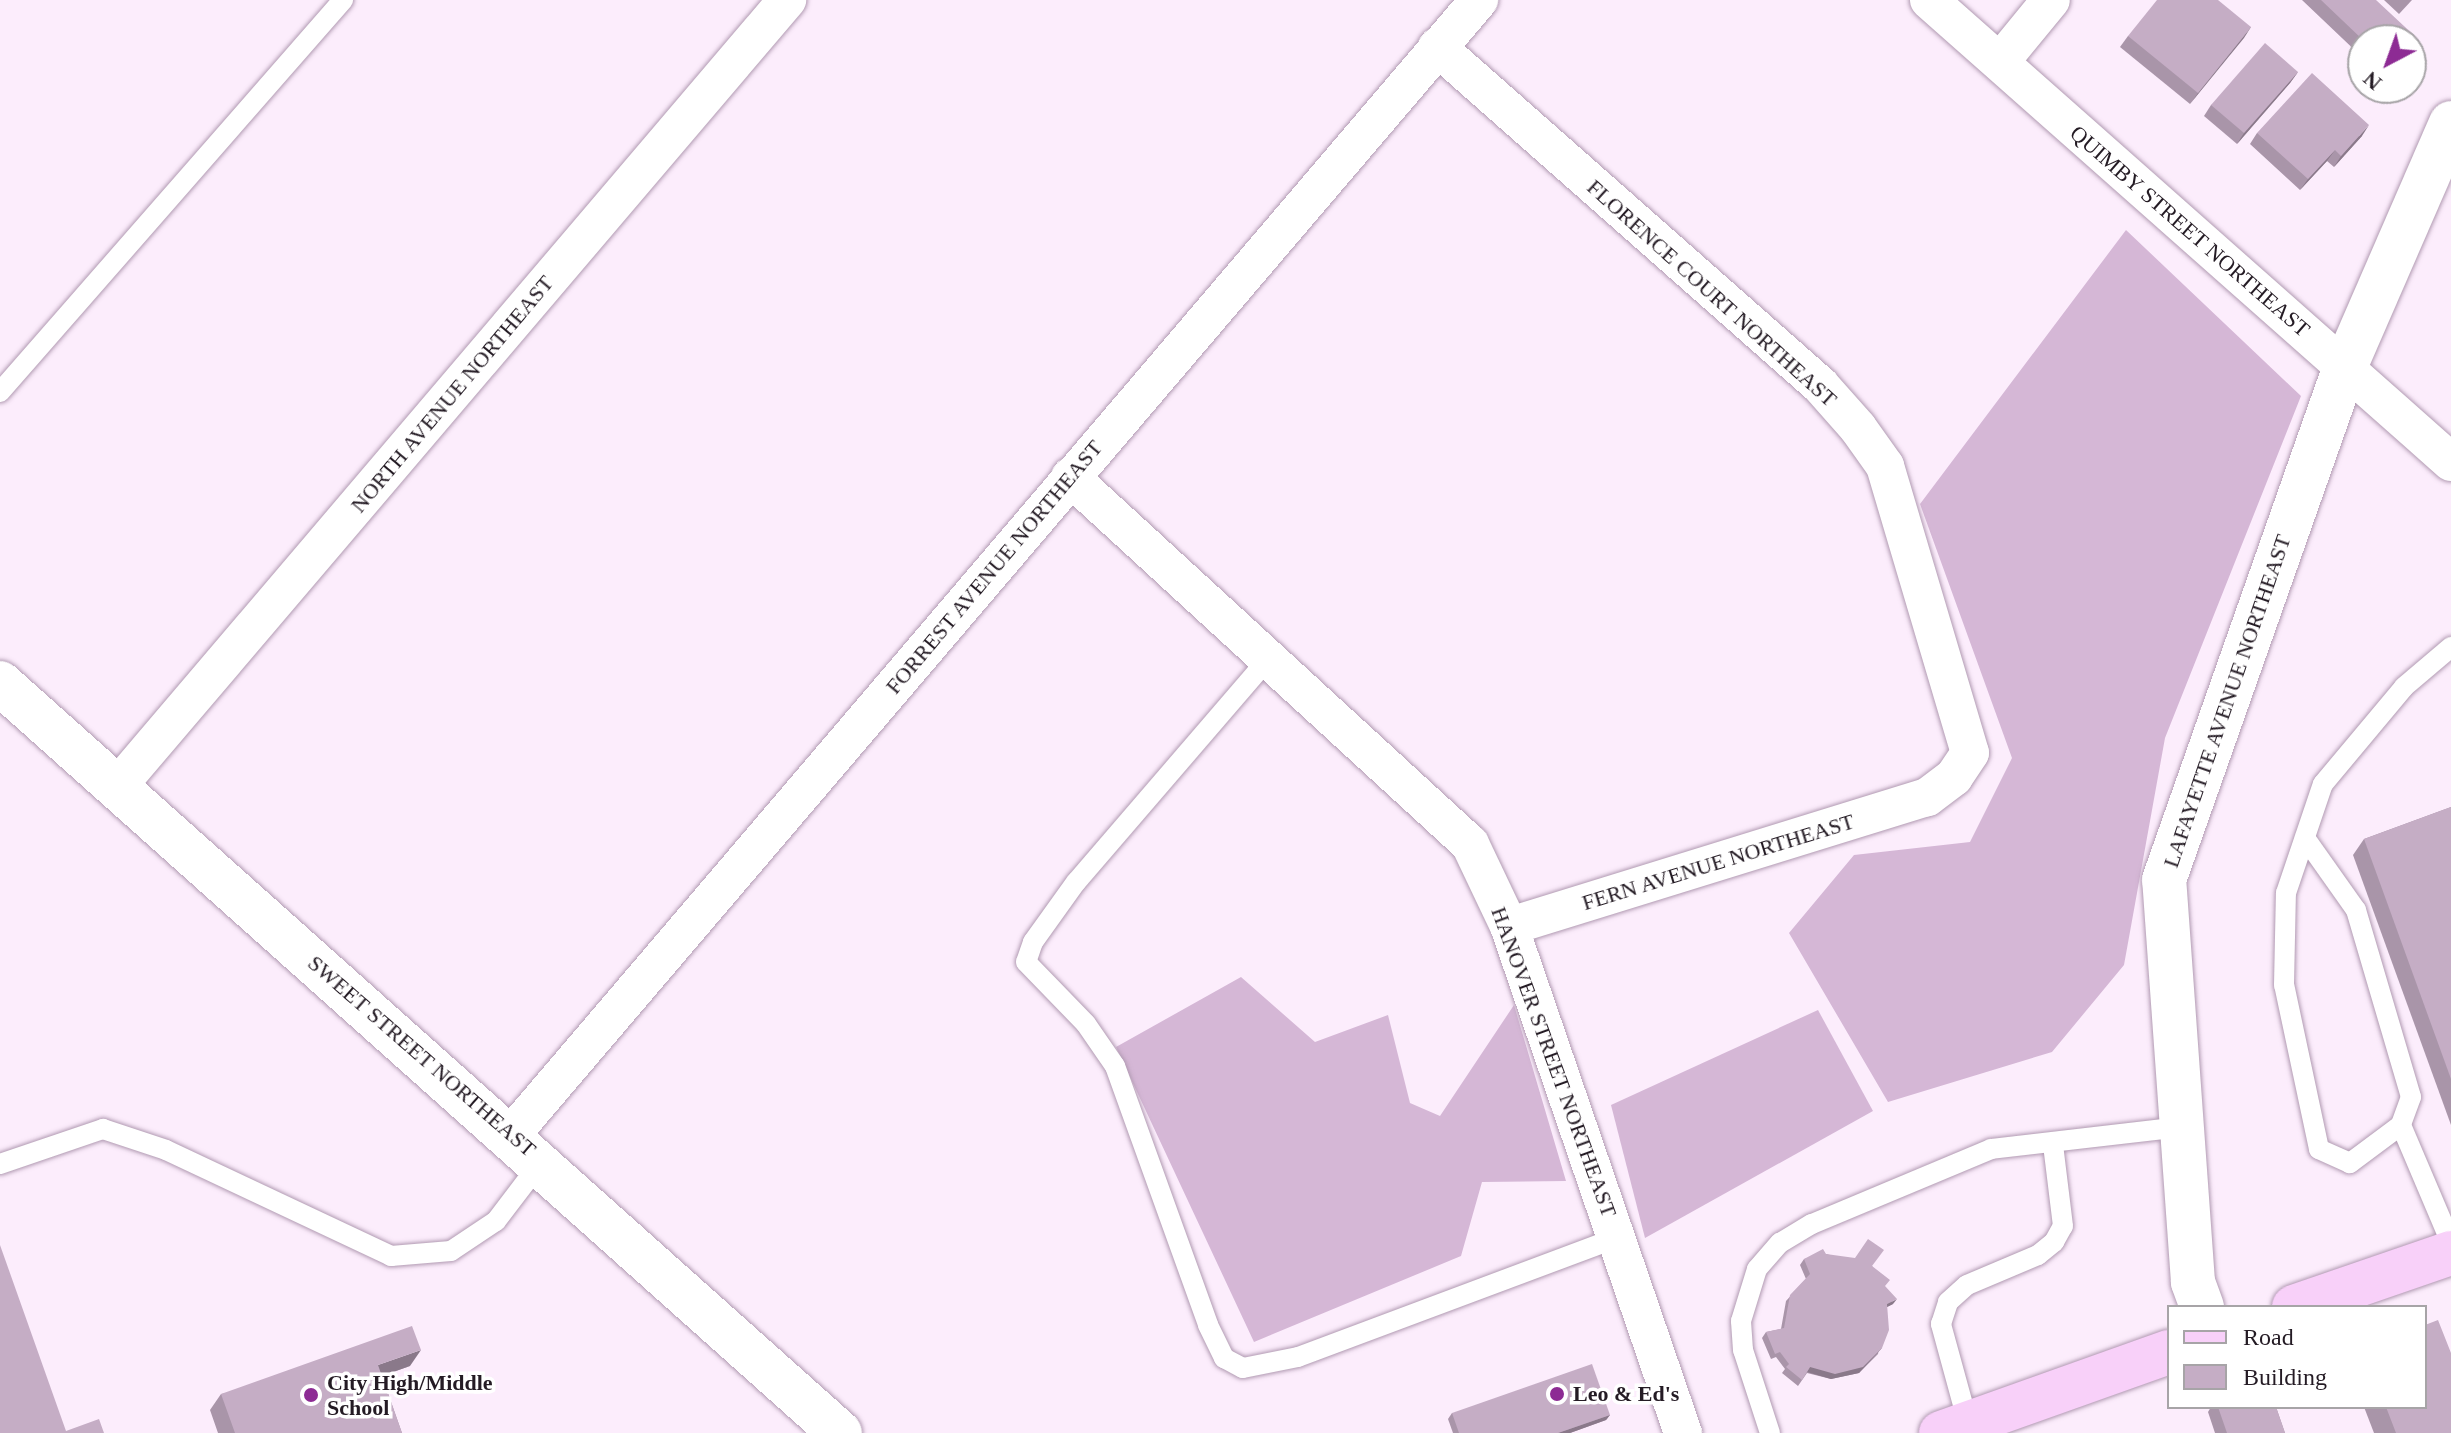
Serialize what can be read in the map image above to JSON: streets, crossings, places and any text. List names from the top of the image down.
{
  "streets": {
    "street": [
      "QUIMBY STREET NORTHEAST",
      "FLORENCE COURT NORTHEAST",
      "NORTH AVENUE NORTHEAST",
      "FORREST AVENUE NORTHEAST",
      "LAFAYETTE AVENUE NORTHEAST",
      "FERN AVENUE NORTHEAST",
      "SWEET STREET NORTHEAST",
      "HANOVER STREET NORTHEAST"
    ]
  },
  "crossings": [
    ["QUIMBY STREET NORTHEAST", "LAFAYETTE AVENUE NORTHEAST"],
    ["FLORENCE COURT NORTHEAST", "FORREST AVENUE NORTHEAST"],
    ["FLORENCE COURT NORTHEAST", "FERN AVENUE NORTHEAST"],
    ["NORTH AVENUE NORTHEAST", "SWEET STREET NORTHEAST"],
    ["FORREST AVENUE NORTHEAST", "SWEET STREET NORTHEAST"],
    ["FORREST AVENUE NORTHEAST", "HANOVER STREET NORTHEAST"],
    ["FERN AVENUE NORTHEAST", "HANOVER STREET NORTHEAST"]
  ],
  "places": ["Leo & Ed's", "City High/Middle School"],
  "legend": ["Road", "Building"],
  "north": "bottom left"
}
